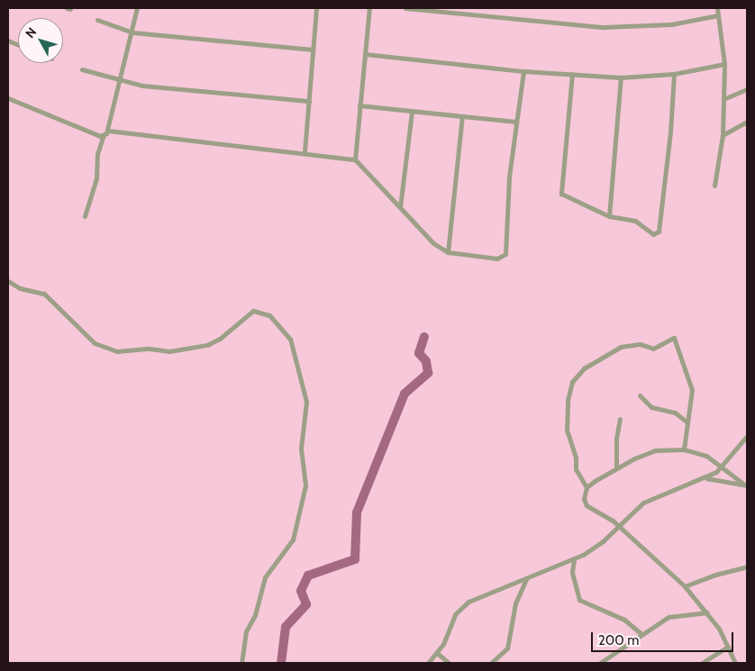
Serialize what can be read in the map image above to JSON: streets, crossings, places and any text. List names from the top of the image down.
{
  "scale_bar": "200 m",
  "north": "top left"
}
